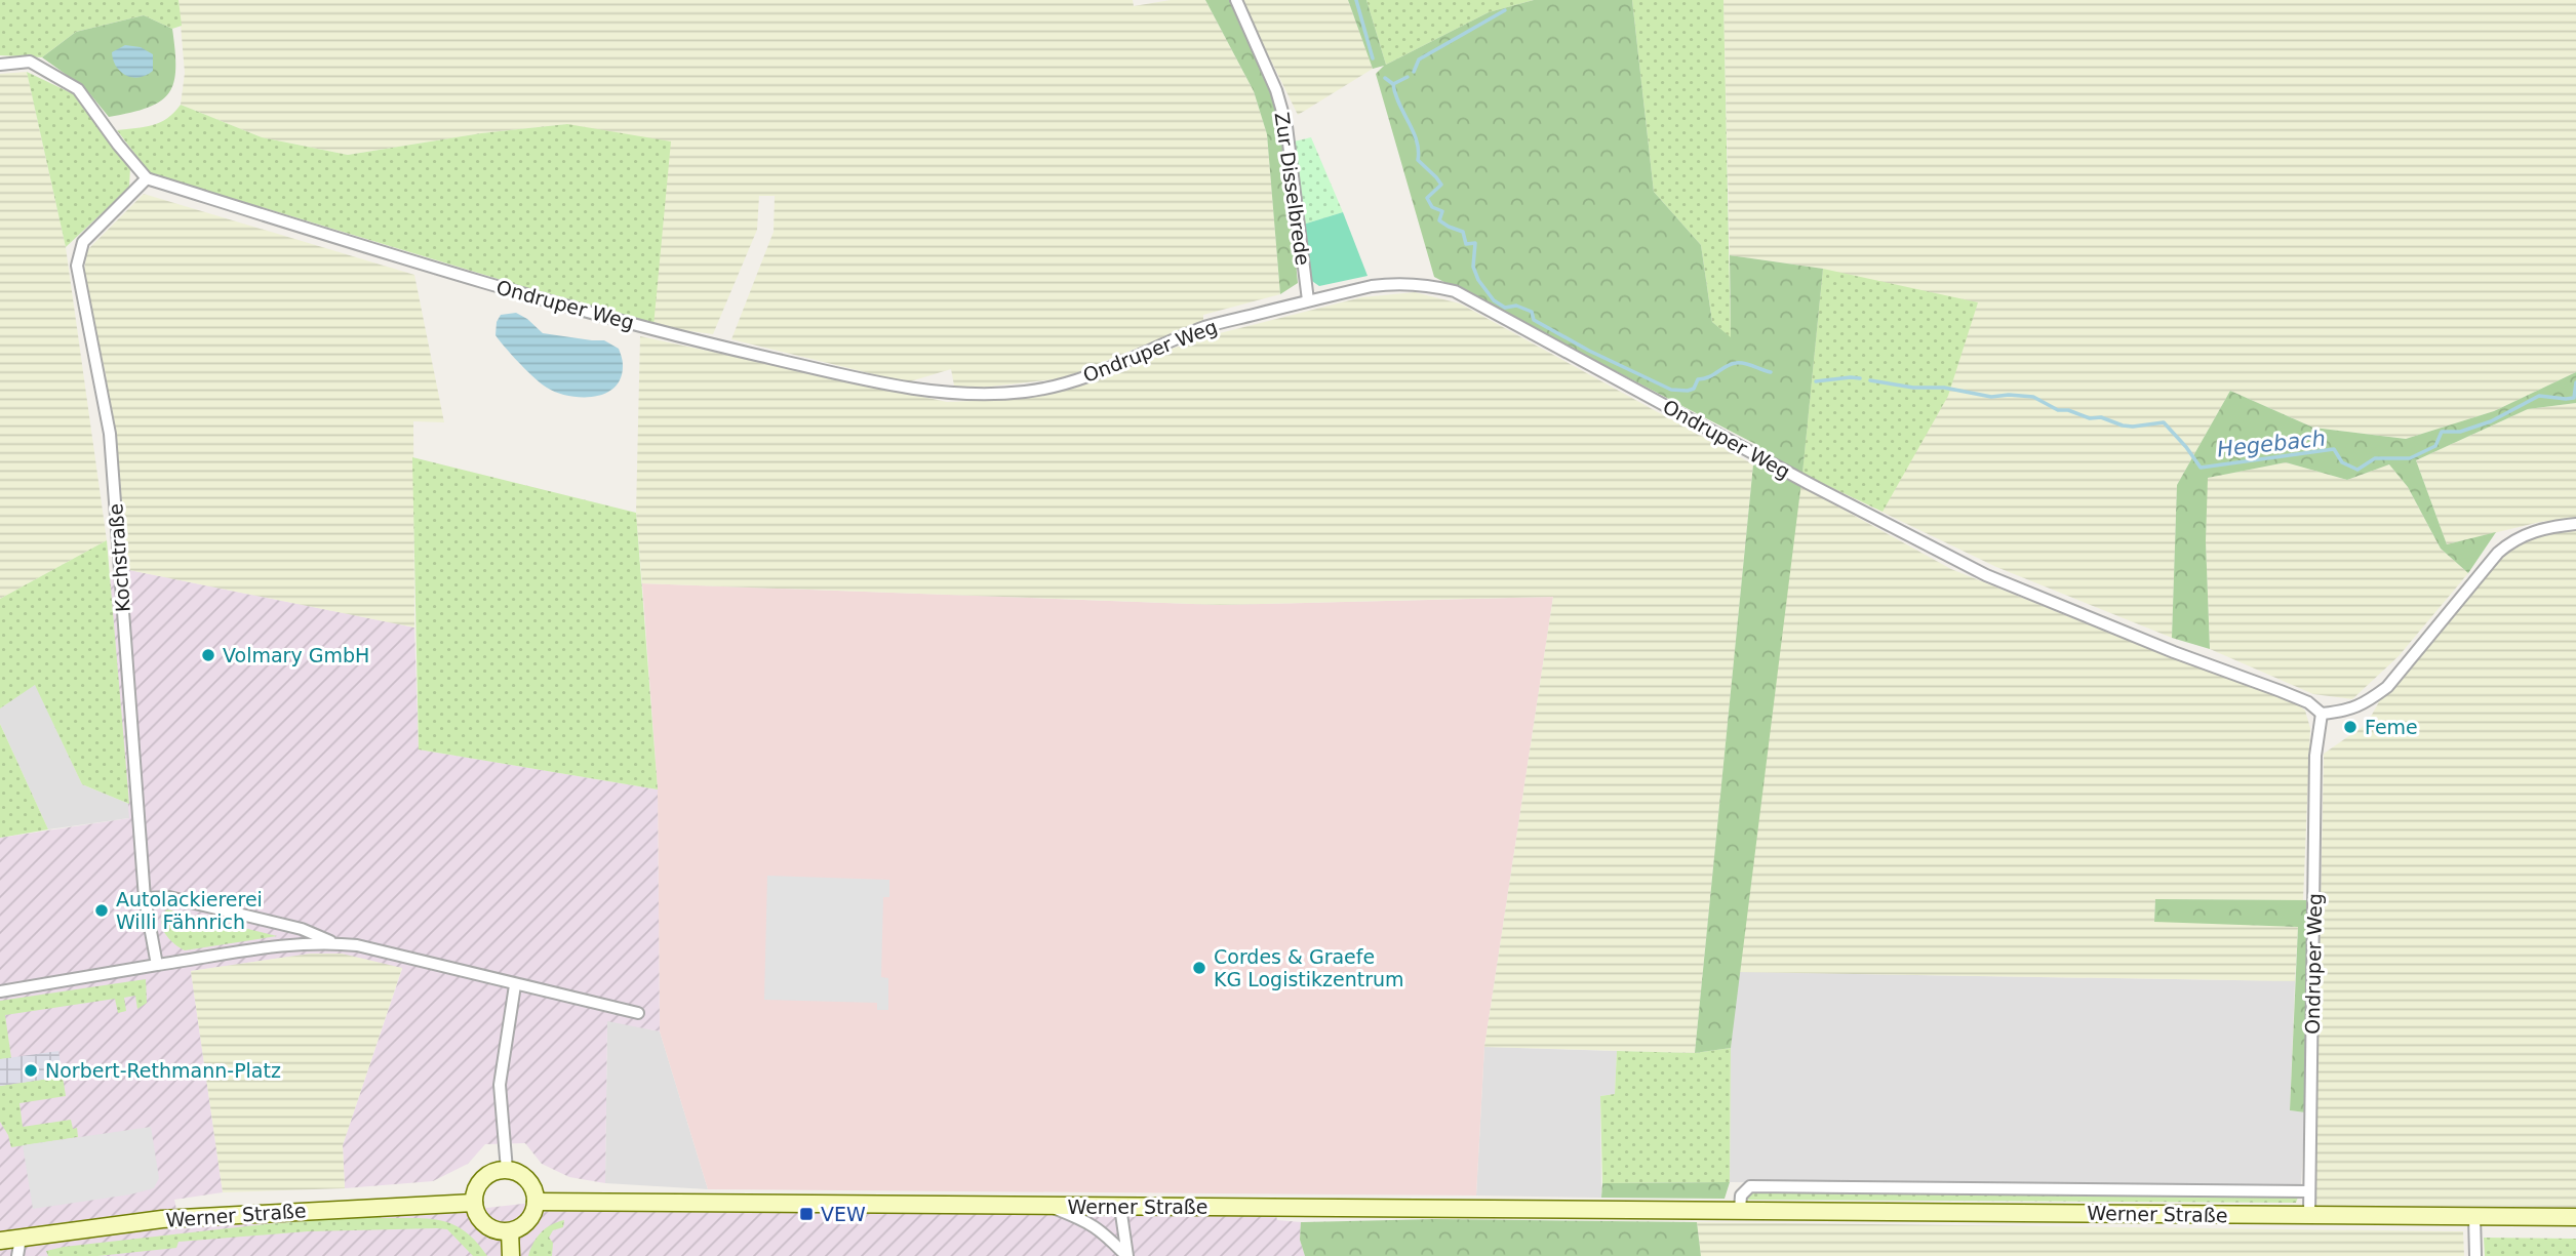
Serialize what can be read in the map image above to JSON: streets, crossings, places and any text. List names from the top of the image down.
{
  "streets": {
    "main road": ["Werner Straße"],
    "street": ["Zur Disselbrede", "Ondruper Weg", "Kochstraße"]
  },
  "crossings": [
    ["Zur Disselbrede", "Ondruper Weg"],
    ["Ondruper Weg", "Kochstraße"],
    ["Ondruper Weg", "Werner Straße"]
  ],
  "water": ["Hegebach"],
  "places": {
    "other": [
      "Volmary GmbH",
      "Feme",
      "Autolackiererei Willi Fähnrich",
      "Cordes & Graefe KG Logistikzentrum",
      "Norbert-Rethmann-Platz"
    ],
    "transit": ["VEW"]
  }
}
